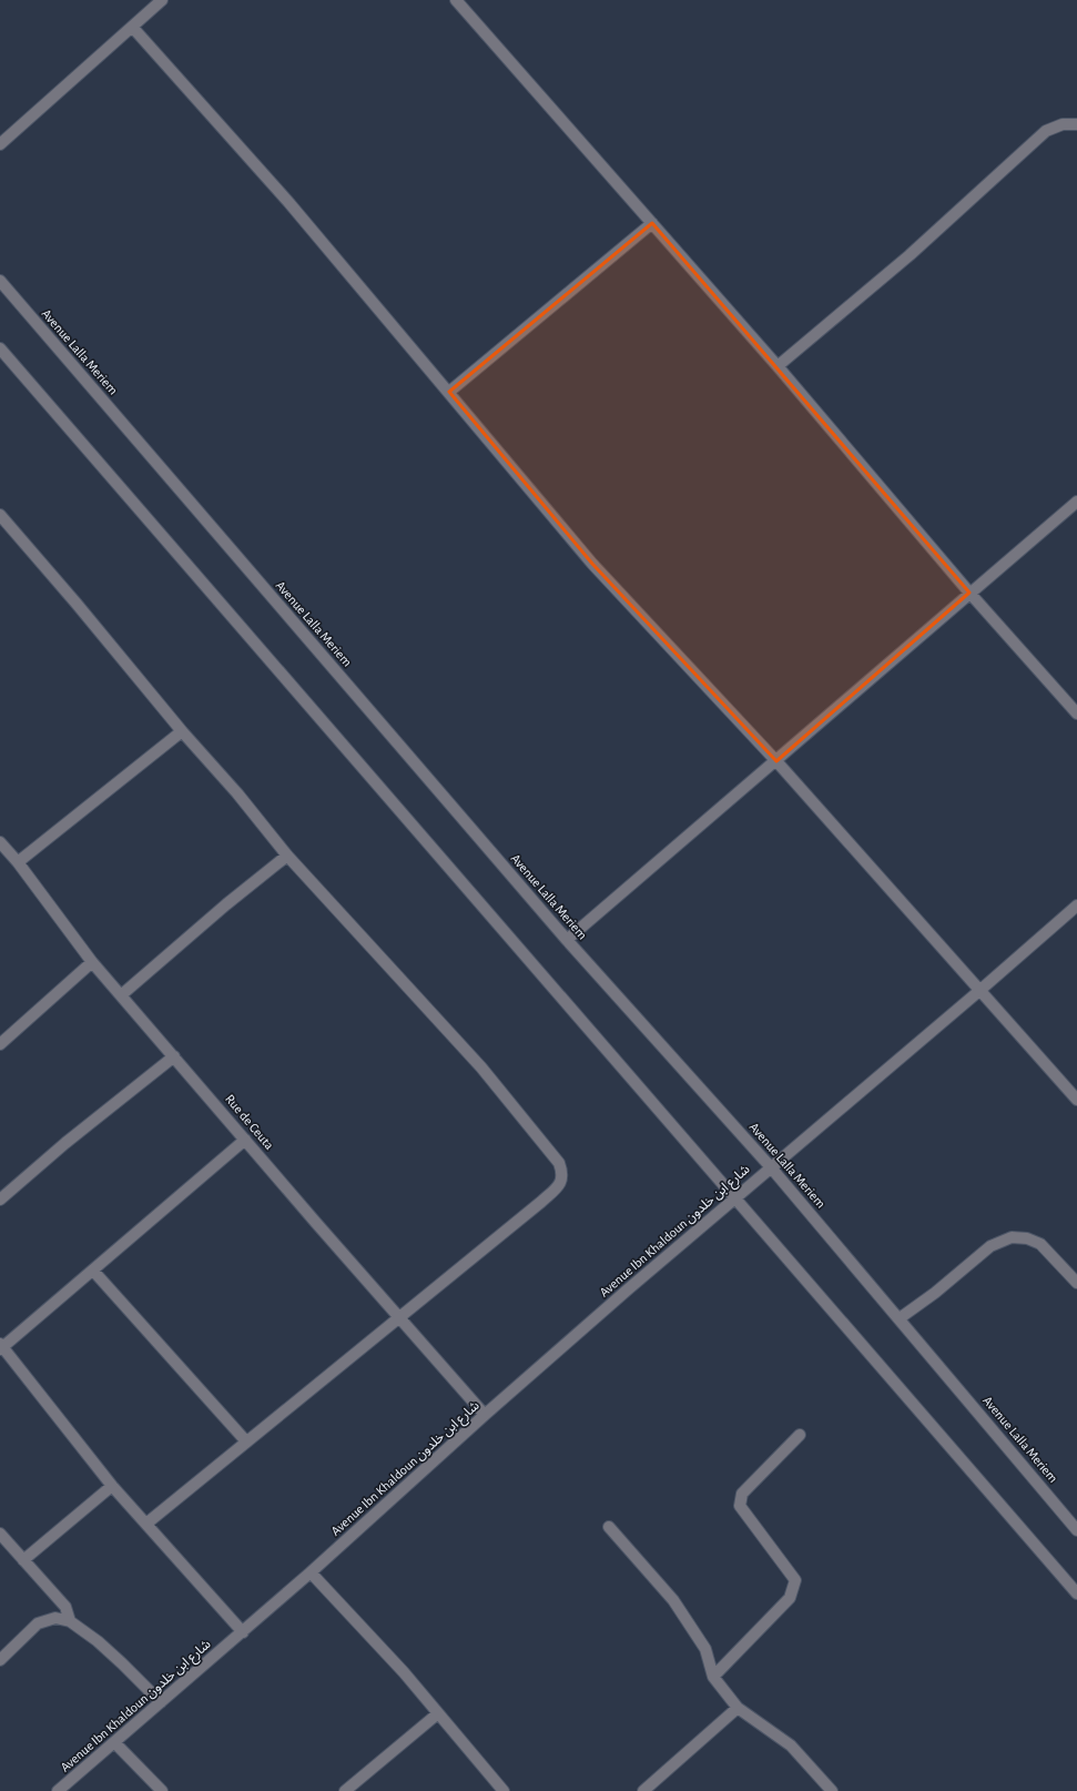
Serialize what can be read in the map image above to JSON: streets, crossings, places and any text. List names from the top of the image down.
{
  "streets": {
    "street": ["Avenue Lalla Meriem", "Rue de Ceuta", "Avenue Ibn Khaldoun شارع ابن خلدون"]
  },
  "crossings": [
    ["Avenue Lalla Meriem", "Avenue Ibn Khaldoun شارع ابن خلدون"],
    ["Rue de Ceuta", "Avenue Ibn Khaldoun شارع ابن خلدون"]
  ]
}
